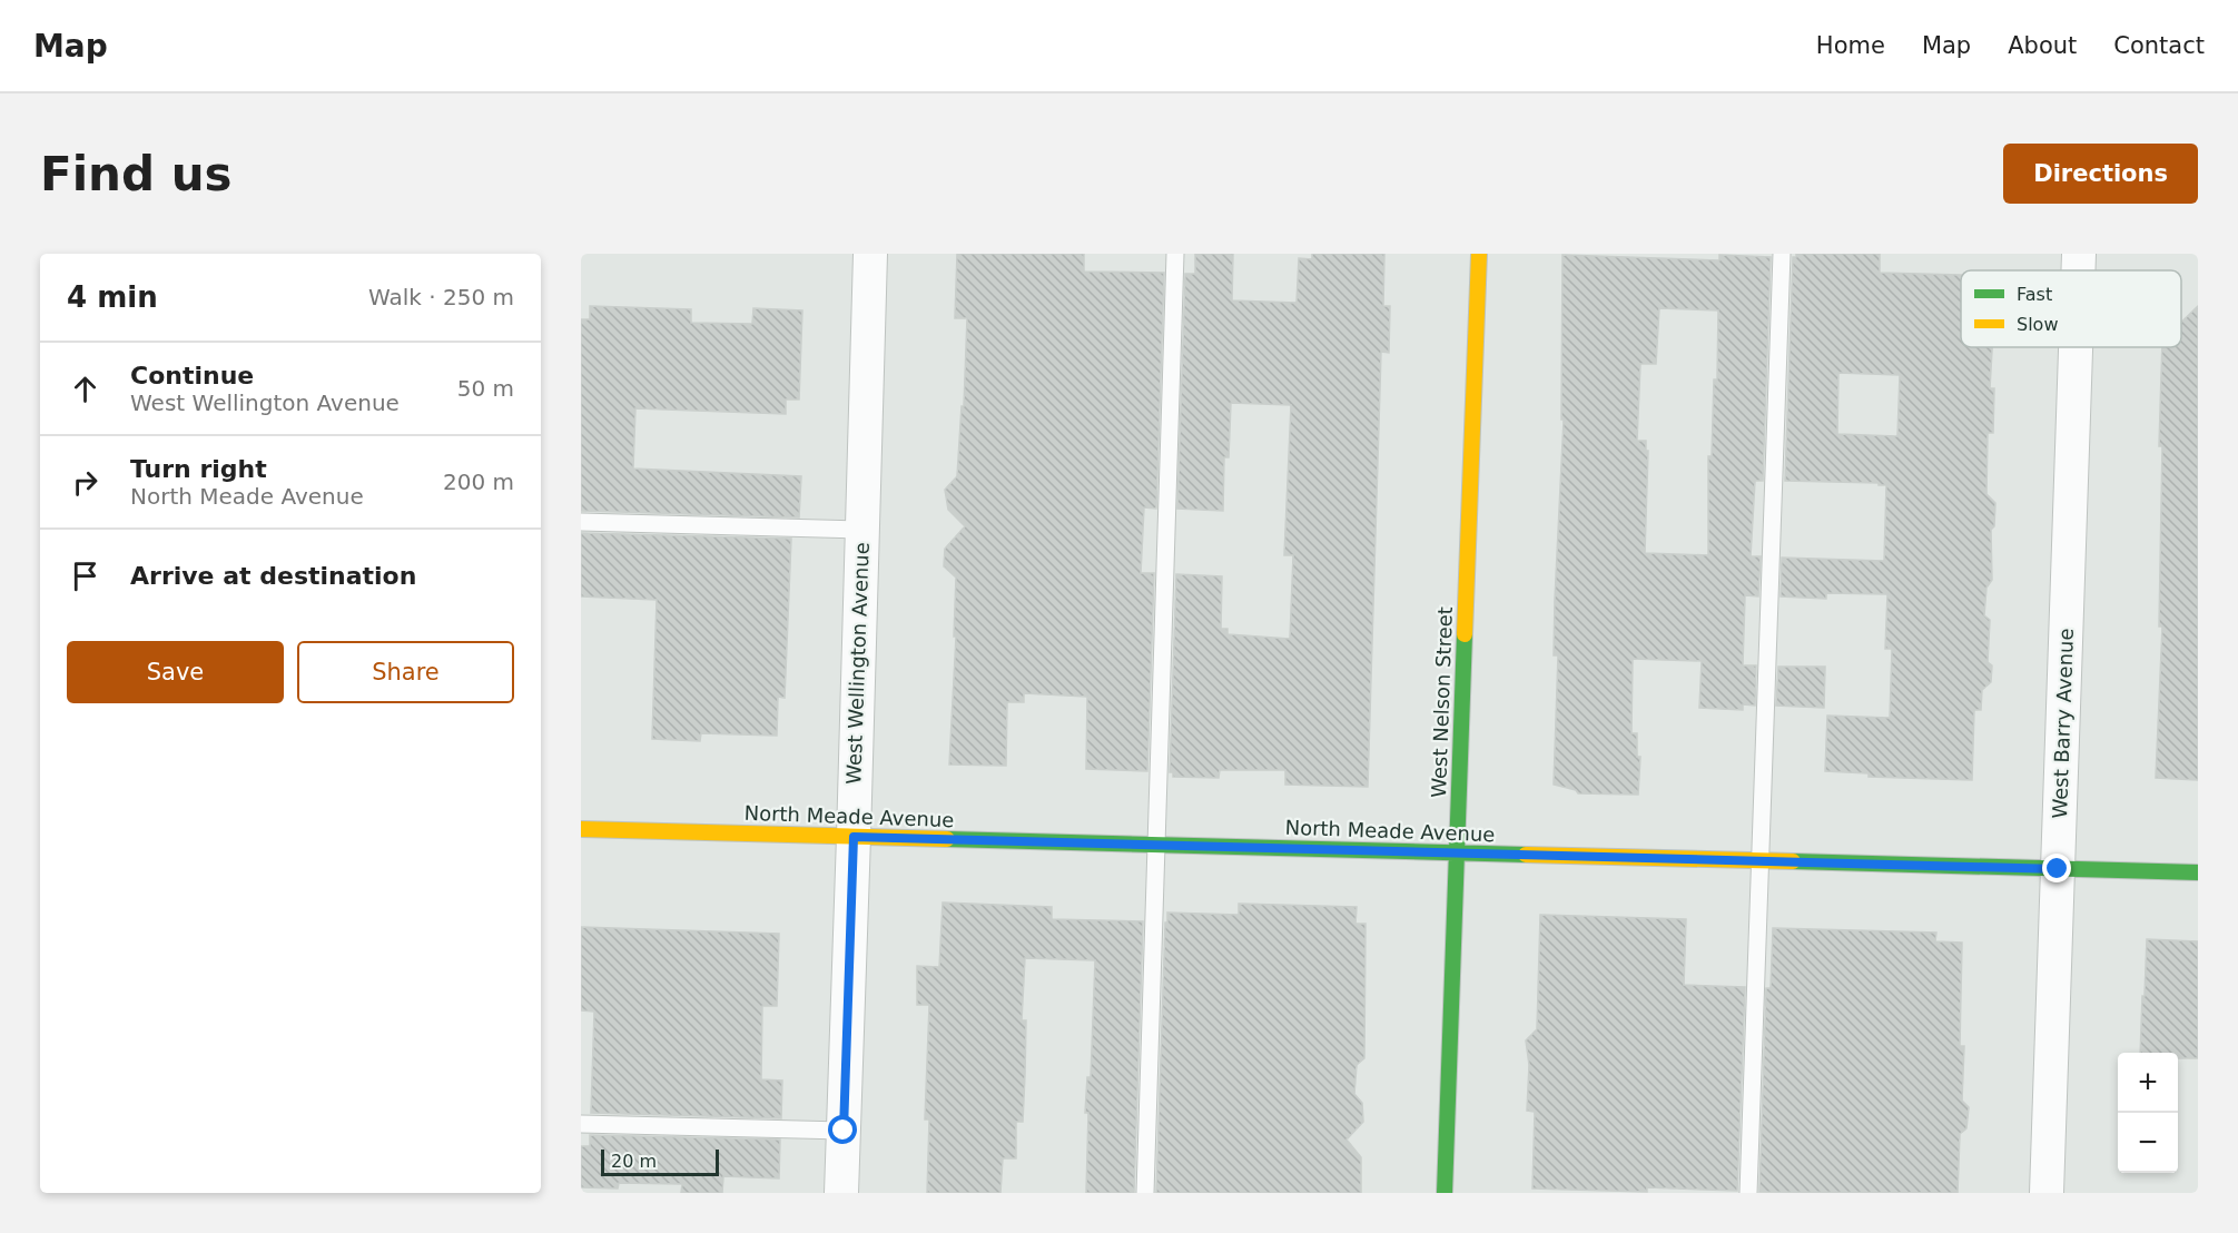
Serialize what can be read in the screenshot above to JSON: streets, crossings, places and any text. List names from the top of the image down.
{
  "streets": {
    "street": [
      "West Wellington Avenue",
      "West Nelson Street",
      "West Barry Avenue",
      "North Meade Avenue"
    ]
  },
  "crossings": [
    ["West Wellington Avenue", "North Meade Avenue"],
    ["West Nelson Street", "North Meade Avenue"],
    ["West Barry Avenue", "North Meade Avenue"]
  ],
  "legend": ["Fast", "Slow"],
  "scale_bar": "20 m",
  "page": {
    "header": "Map",
    "nav": [
      "Home",
      "Map",
      "About",
      "Contact"
    ],
    "buttons": [
      "Directions",
      ["Save", "Share"]
    ],
    "title": "Find us",
    "heading": ["4 min", "Walk · 250 m"],
    "list": [
      ["Continue", "West Wellington Avenue", "50 m"],
      ["Turn right", "North Meade Avenue", "200 m"],
      "Arrive at destination"
    ],
    "map_buttons": ["+", "−"],
    "scale": "20 m"
  }
}
